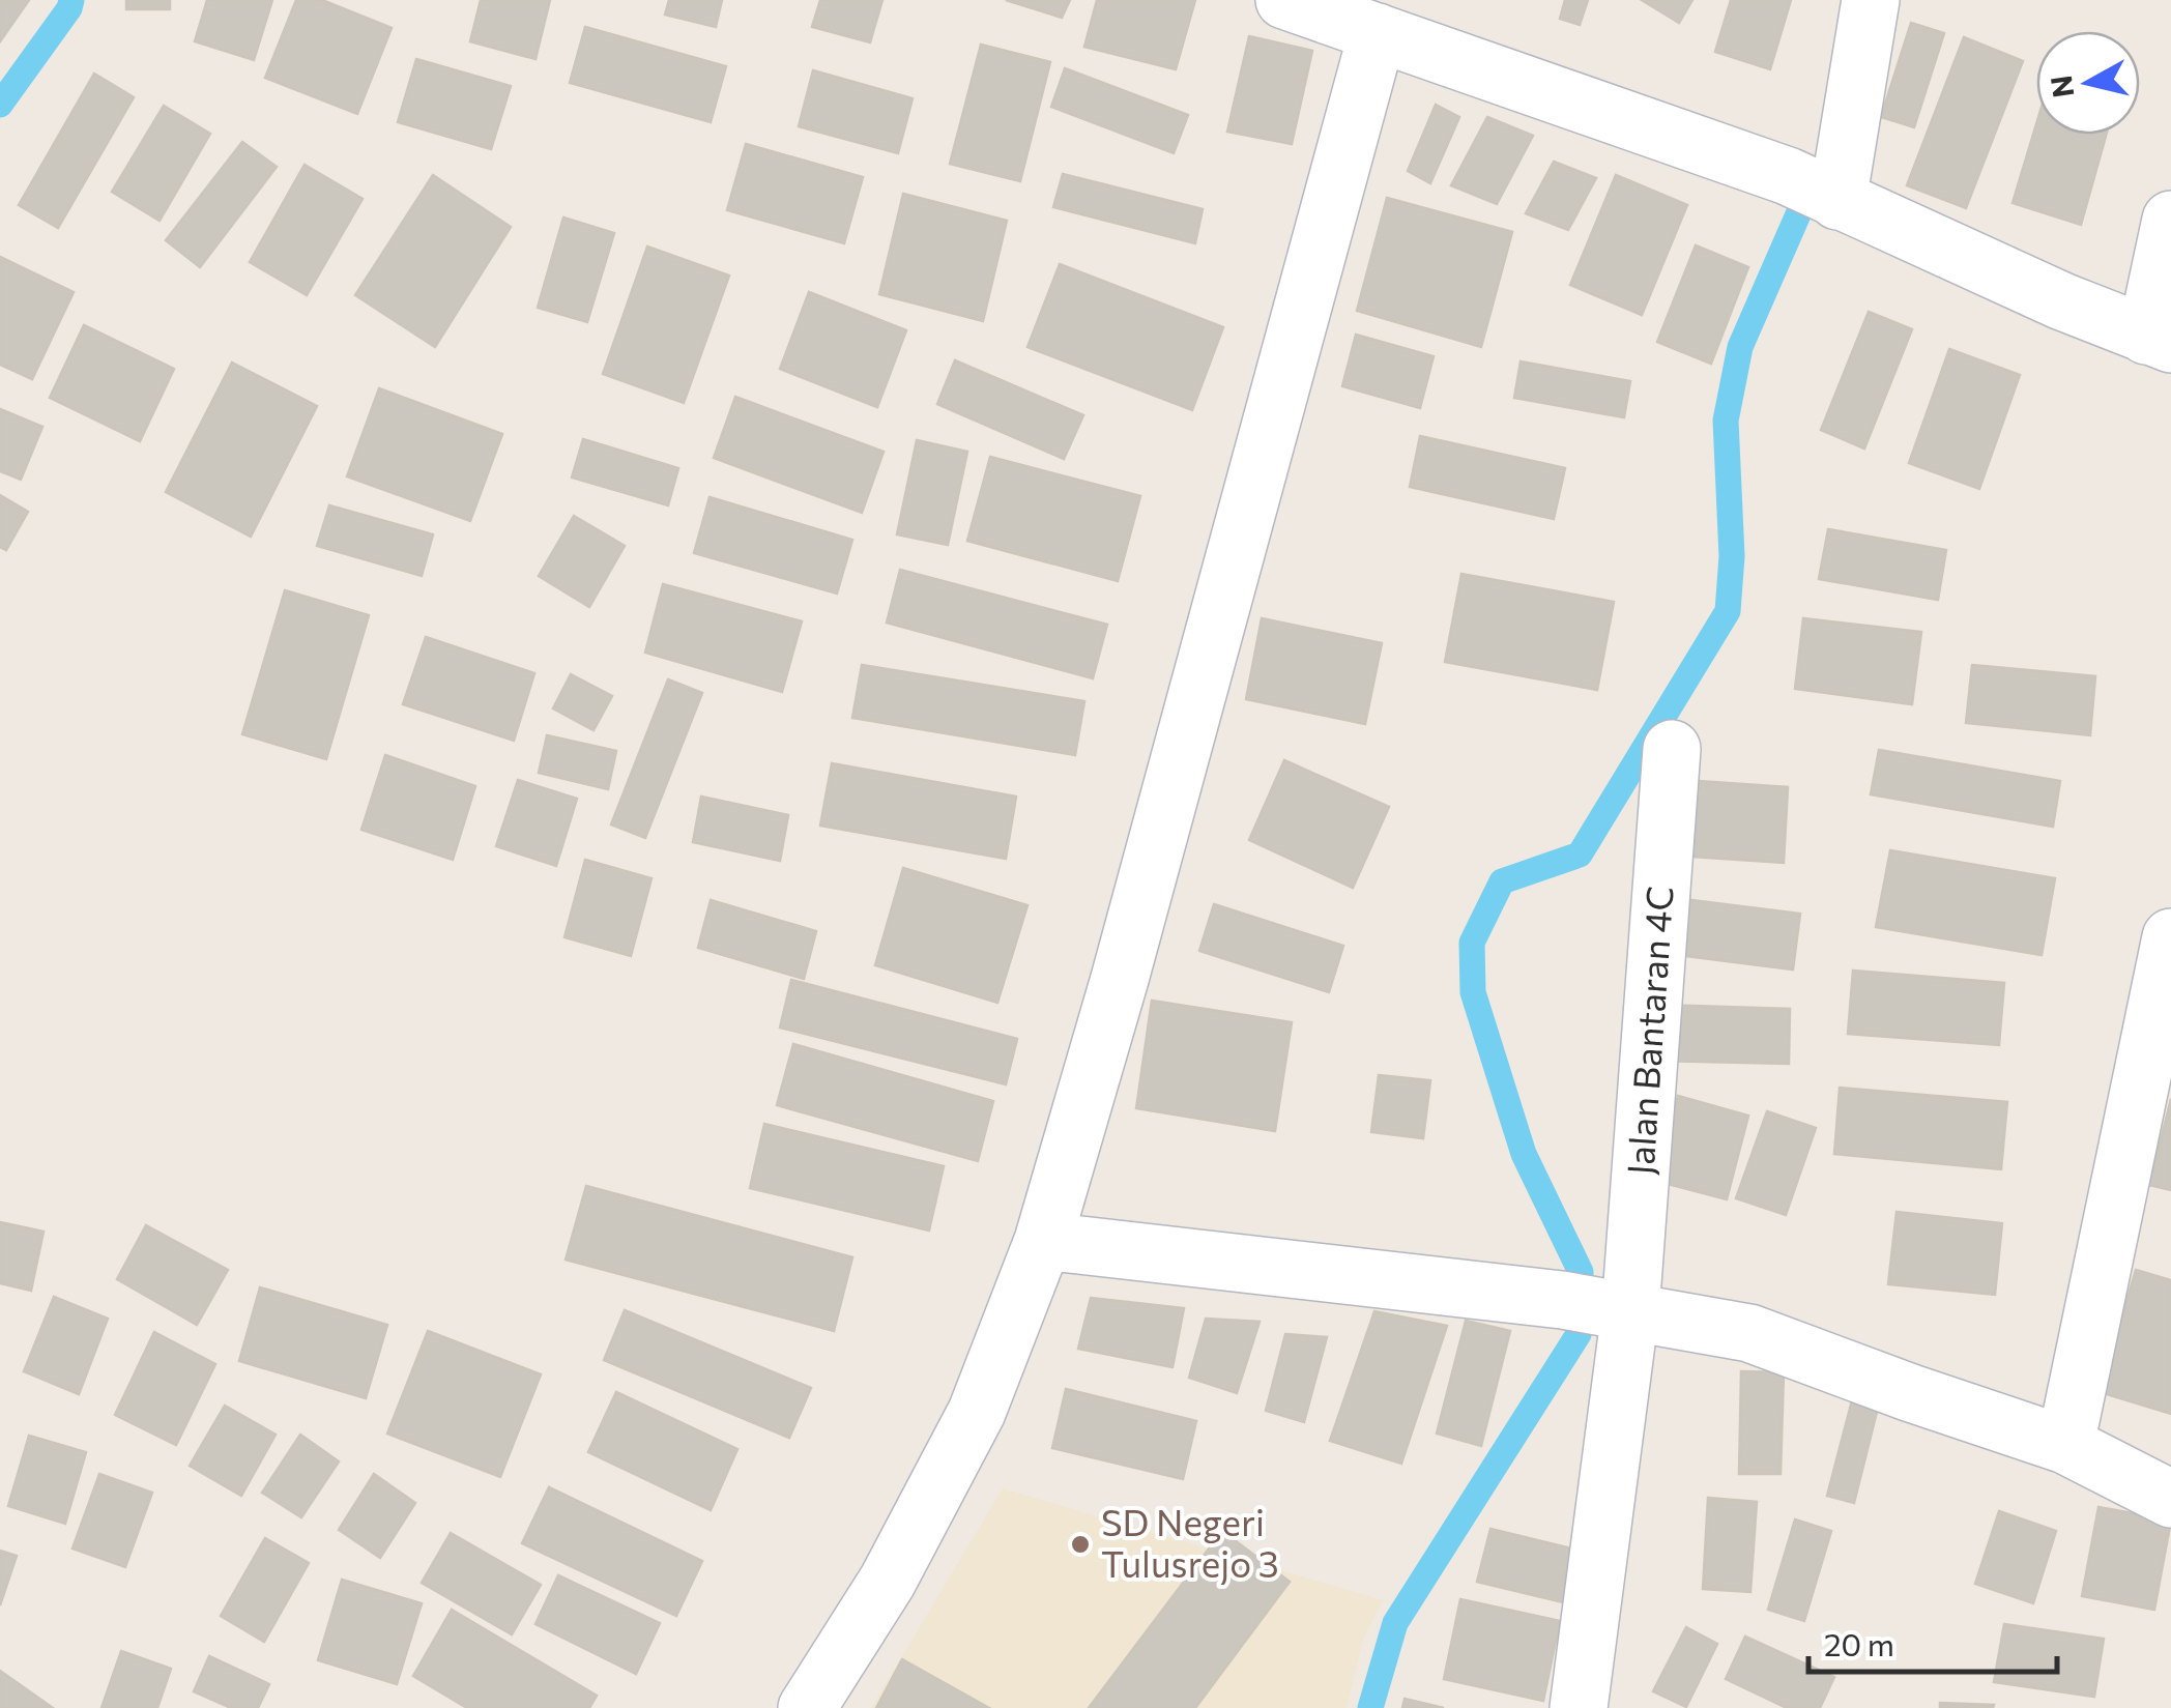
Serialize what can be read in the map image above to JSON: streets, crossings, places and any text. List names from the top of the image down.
{
  "streets": {
    "street": ["Jalan Bantaran 4C"]
  },
  "places": ["SD Negeri Tulusrejo 3"],
  "scale_bar": "20 m",
  "north": "left"
}
